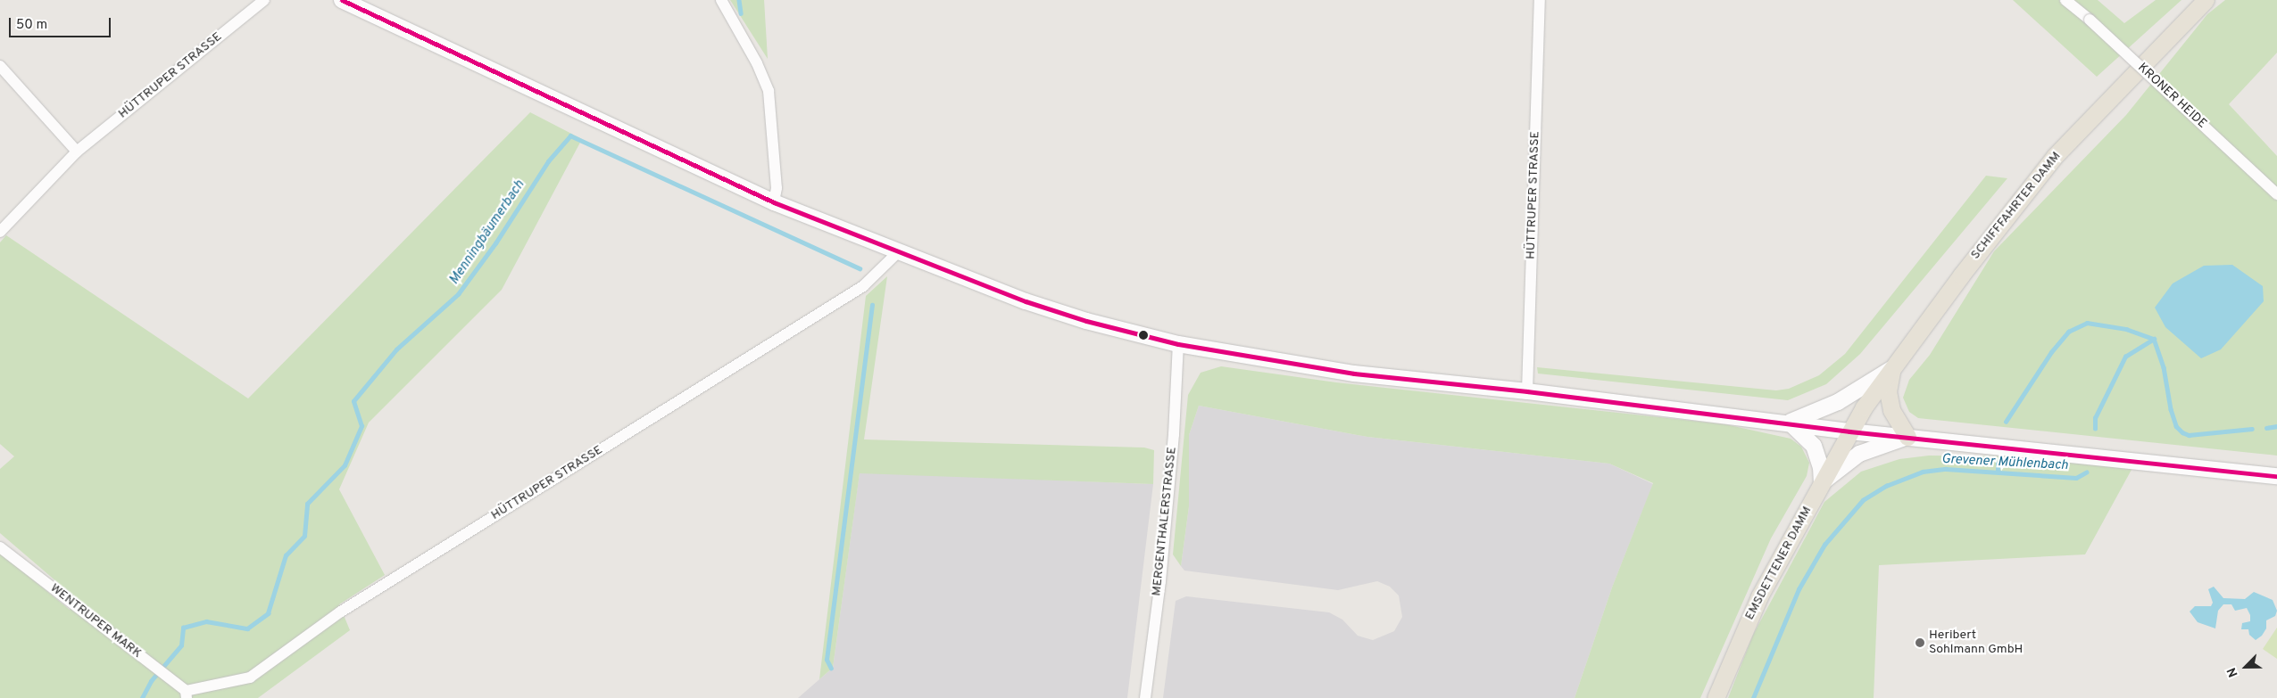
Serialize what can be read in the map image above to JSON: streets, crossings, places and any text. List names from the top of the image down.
{
  "streets": {
    "main road": ["SCHIFFFAHRTER DAMM", "EMSDETTENER DAMM"],
    "street": [
      "HÜTTRUPER STRASSE",
      "KRONER HEIDE",
      "MERGENTHALERSTRASSE",
      "WENTRUPER MARK"
    ]
  },
  "crossings": [
    ["HÜTTRUPER STRASSE", "WENTRUPER MARK"],
    ["SCHIFFFAHRTER DAMM", "EMSDETTENER DAMM"]
  ],
  "water": ["Menningbäumerbach", "Grevener Mühlenbach"],
  "places": ["Heribert Sohlmann GmbH"],
  "scale_bar": "50 m",
  "north": "bottom left"
}
